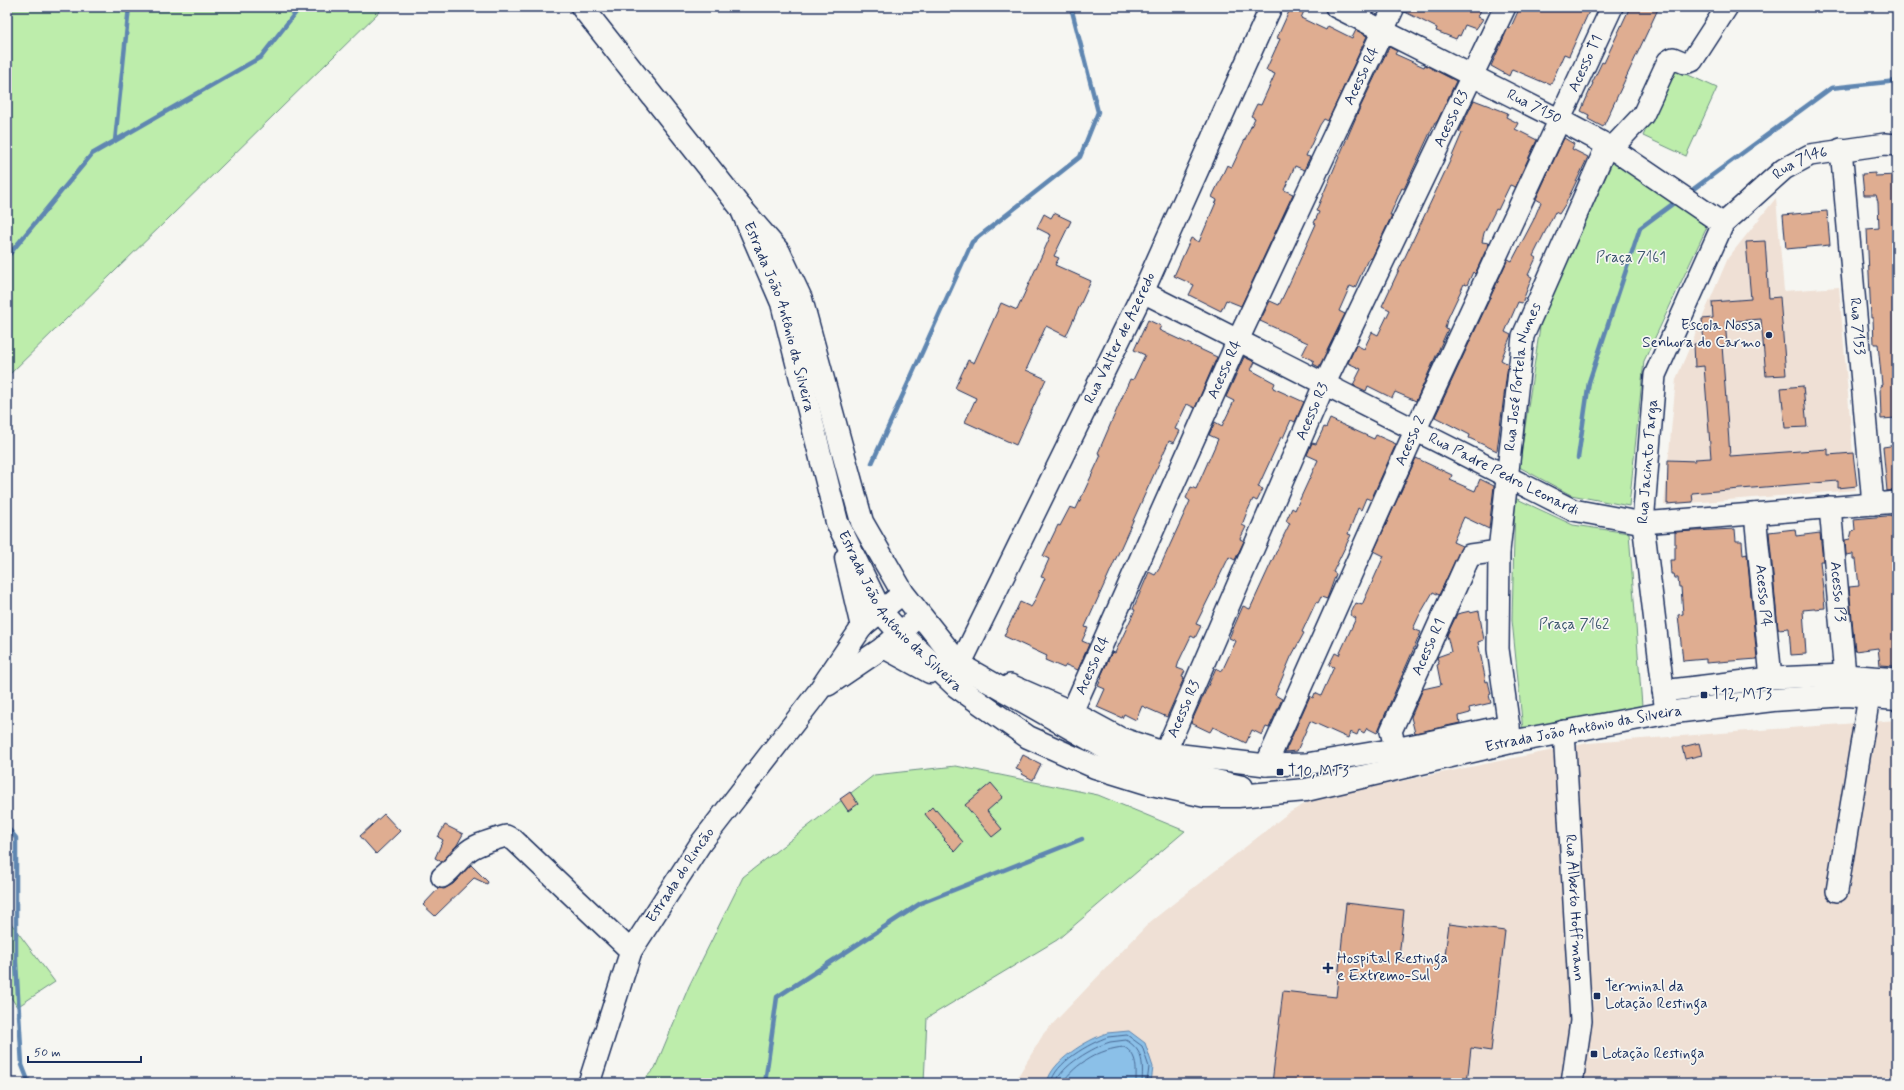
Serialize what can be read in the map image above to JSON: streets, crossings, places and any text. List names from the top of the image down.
{
  "streets": {
    "main road": ["Estrada João Antônio da Silveira"],
    "street": [
      "Acesso T1",
      "Acesso R4",
      "Rua 7150",
      "Acesso R3",
      "Rua 7146",
      "Rua 7153",
      "Rua Valter de Azeredo",
      "Rua José Portela Nunes",
      "Acesso 2",
      "Rua Jacinto Targa",
      "Rua Padre Pedro Leonardi",
      "Acesso P3",
      "Acesso P4",
      "Acesso R1",
      "Estrada do Rincão",
      "Rua Alberto Hoffmann"
    ]
  },
  "crossings": [
    ["Acesso T1", "Rua 7150"],
    ["Acesso T1", "Acesso 2"],
    ["Acesso R4", "Rua 7150"],
    ["Acesso R4", "Estrada João Antônio da Silveira"],
    ["Acesso R4", "Rua Padre Pedro Leonardi"],
    ["Rua 7150", "Acesso R3"],
    ["Rua 7150", "Rua 7146"],
    ["Rua 7150", "Rua José Portela Nunes"],
    ["Rua 7150", "Acesso 2"],
    ["Rua 7150", "Rua Jacinto Targa"],
    ["Acesso R3", "Estrada João Antônio da Silveira"],
    ["Acesso R3", "Rua Padre Pedro Leonardi"],
    ["Rua 7146", "Rua 7153"],
    ["Rua 7146", "Rua Jacinto Targa"],
    ["Estrada João Antônio da Silveira", "Rua Valter de Azeredo"],
    ["Estrada João Antônio da Silveira", "Rua José Portela Nunes"],
    ["Estrada João Antônio da Silveira", "Acesso 2"],
    ["Estrada João Antônio da Silveira", "Rua Jacinto Targa"],
    ["Estrada João Antônio da Silveira", "Acesso P3"],
    ["Estrada João Antônio da Silveira", "Acesso P4"],
    ["Estrada João Antônio da Silveira", "Acesso R1"],
    ["Estrada João Antônio da Silveira", "Estrada do Rincão"],
    ["Estrada João Antônio da Silveira", "Rua Alberto Hoffmann"],
    ["Rua 7153", "Rua Padre Pedro Leonardi"],
    ["Rua Valter de Azeredo", "Rua Padre Pedro Leonardi"],
    ["Rua José Portela Nunes", "Rua Padre Pedro Leonardi"],
    ["Rua José Portela Nunes", "Acesso R1"],
    ["Acesso 2", "Rua Padre Pedro Leonardi"],
    ["Rua Jacinto Targa", "Rua Padre Pedro Leonardi"],
    ["Rua Padre Pedro Leonardi", "Acesso P3"],
    ["Rua Padre Pedro Leonardi", "Acesso P4"]
  ],
  "parks": ["Praça 7161", "Praça 7162"],
  "places": {
    "other": ["Escola Nossa Senhora do Carmo"],
    "transit": [
      "T12, MT3",
      "T10, MT3",
      "Terminal da Lotação Restinga",
      "Lotação Restinga"
    ],
    "health": ["Hospital Restinga e Extremo-Sul"]
  },
  "scale_bar": "50 m"
}
